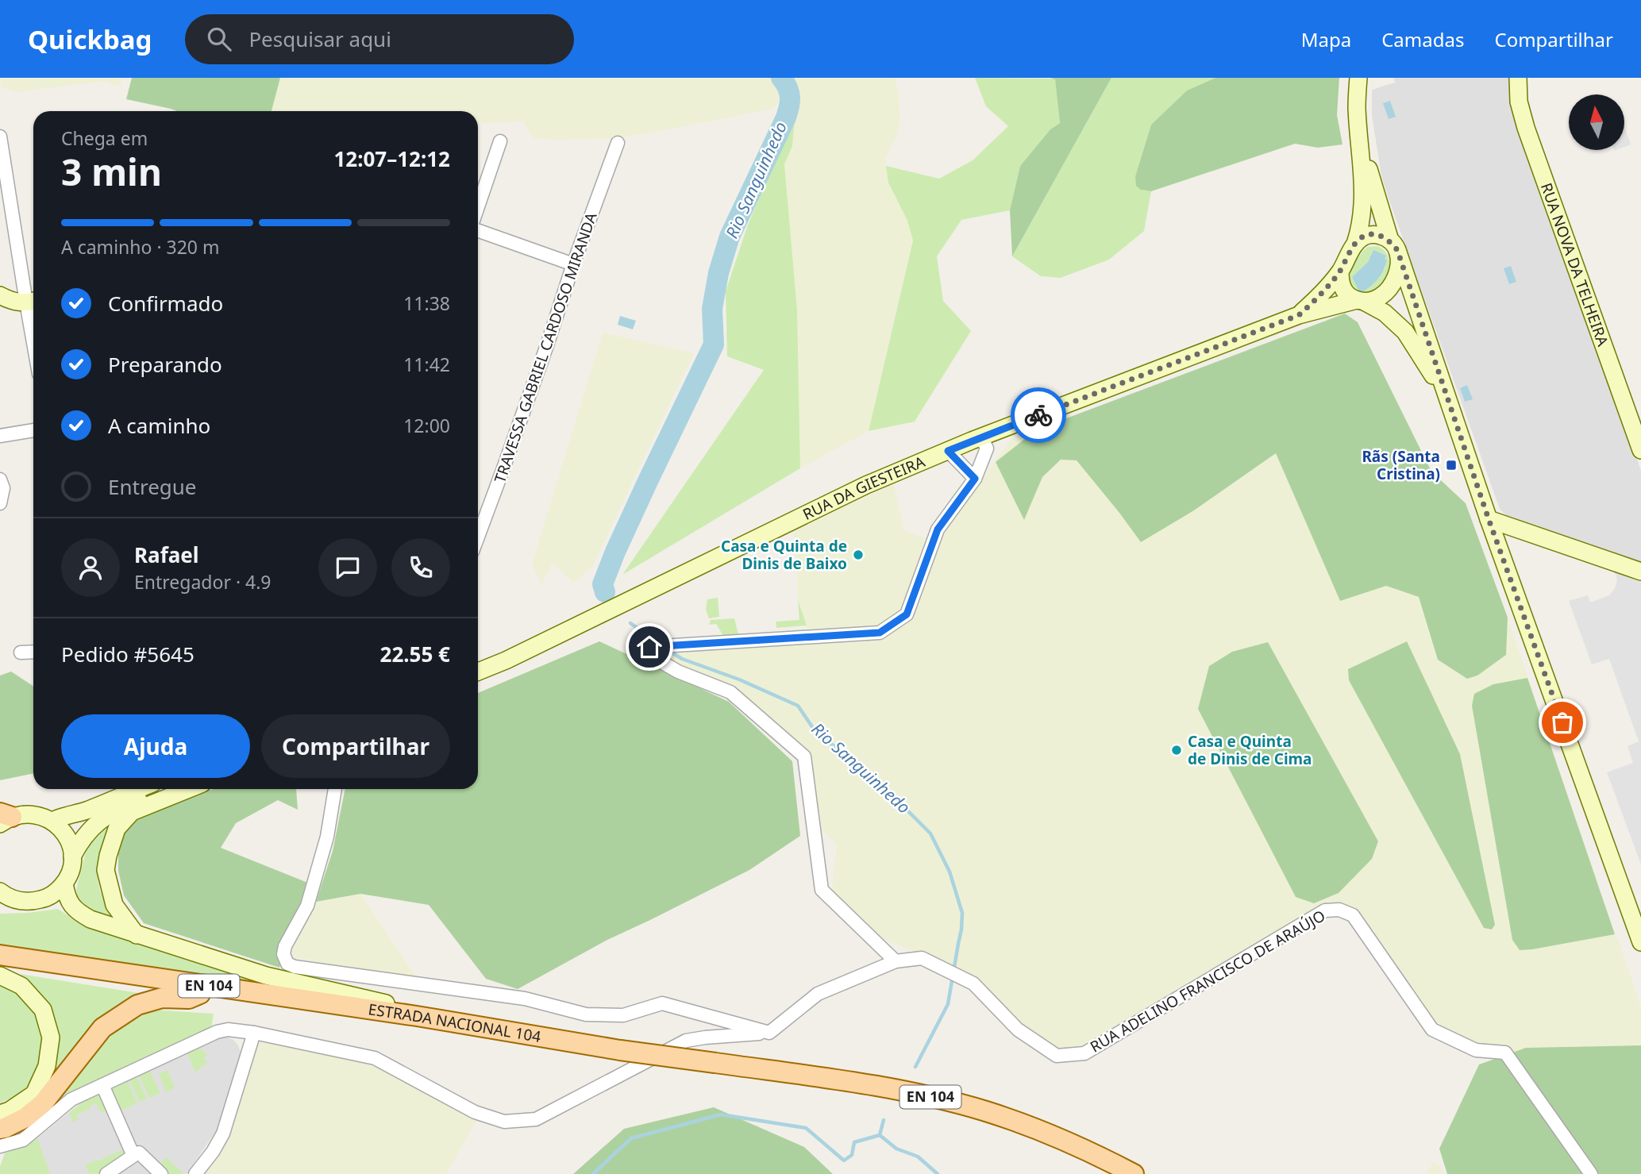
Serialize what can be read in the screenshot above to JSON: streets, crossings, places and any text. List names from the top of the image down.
{
  "streets": {
    "main road": [
      "RUA NOVA DA TELHEIRA",
      "RUA DA GIESTEIRA",
      "EN 104",
      "ESTRADA NACIONAL 104"
    ],
    "street": ["TRAVESSA GABRIEL CARDOSO MIRANDA", "RUA ADELINO FRANCISCO DE ARAÚJO"]
  },
  "crossings": [
    ["EN 104", "ESTRADA NACIONAL 104"]
  ],
  "water": ["Rio Sanguinhedo"],
  "places": {
    "transit": ["Rãs (Santa Cristina)"],
    "other": ["Casa e Quinta de Dinis de Baixo", "Casa e Quinta de Dinis de Cima"]
  },
  "north": "top",
  "page": {
    "header": "Quickbag",
    "search": "Pesquisar aqui",
    "nav": ["Mapa", "Camadas", "Compartilhar"],
    "heading": ["3 min", "Chega em", "12:07–12:12"],
    "panel": [
      "Rafael",
      "Entregador · 4.9",
      "Pedido #5645",
      "22.55 €"
    ],
    "bar": "A caminho · 320 m",
    "list": [
      ["Confirmado", "11:38"],
      ["Preparando", "11:42"],
      ["A caminho", "12:00"],
      "Entregue"
    ],
    "buttons": ["Ajuda", "Compartilhar"]
  }
}
